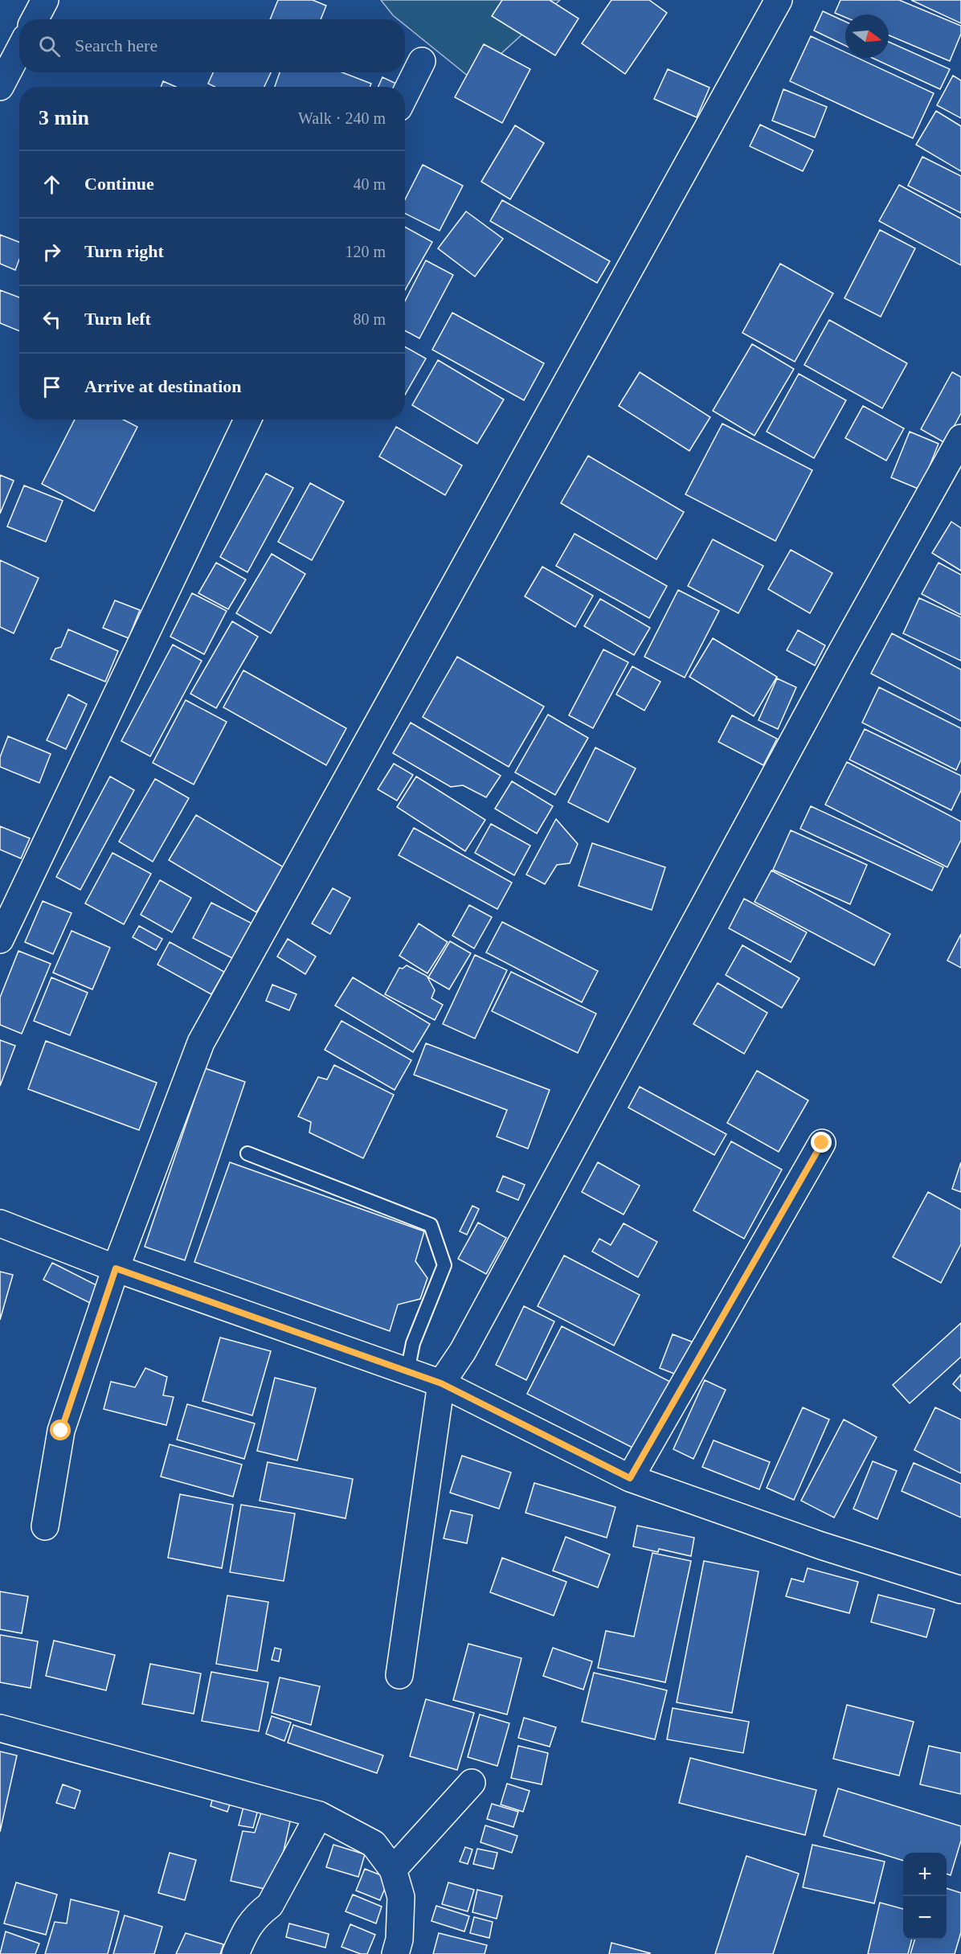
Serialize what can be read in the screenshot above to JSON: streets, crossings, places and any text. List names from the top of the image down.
{
  "north": "right",
  "page": {
    "search": "Search here",
    "heading": ["3 min", "Walk · 240 m"],
    "list": [
      ["Continue", "40 m"],
      ["Turn right", "120 m"],
      ["Turn left", "80 m"],
      "Arrive at destination"
    ],
    "map_buttons": ["+", "−"]
  }
}
